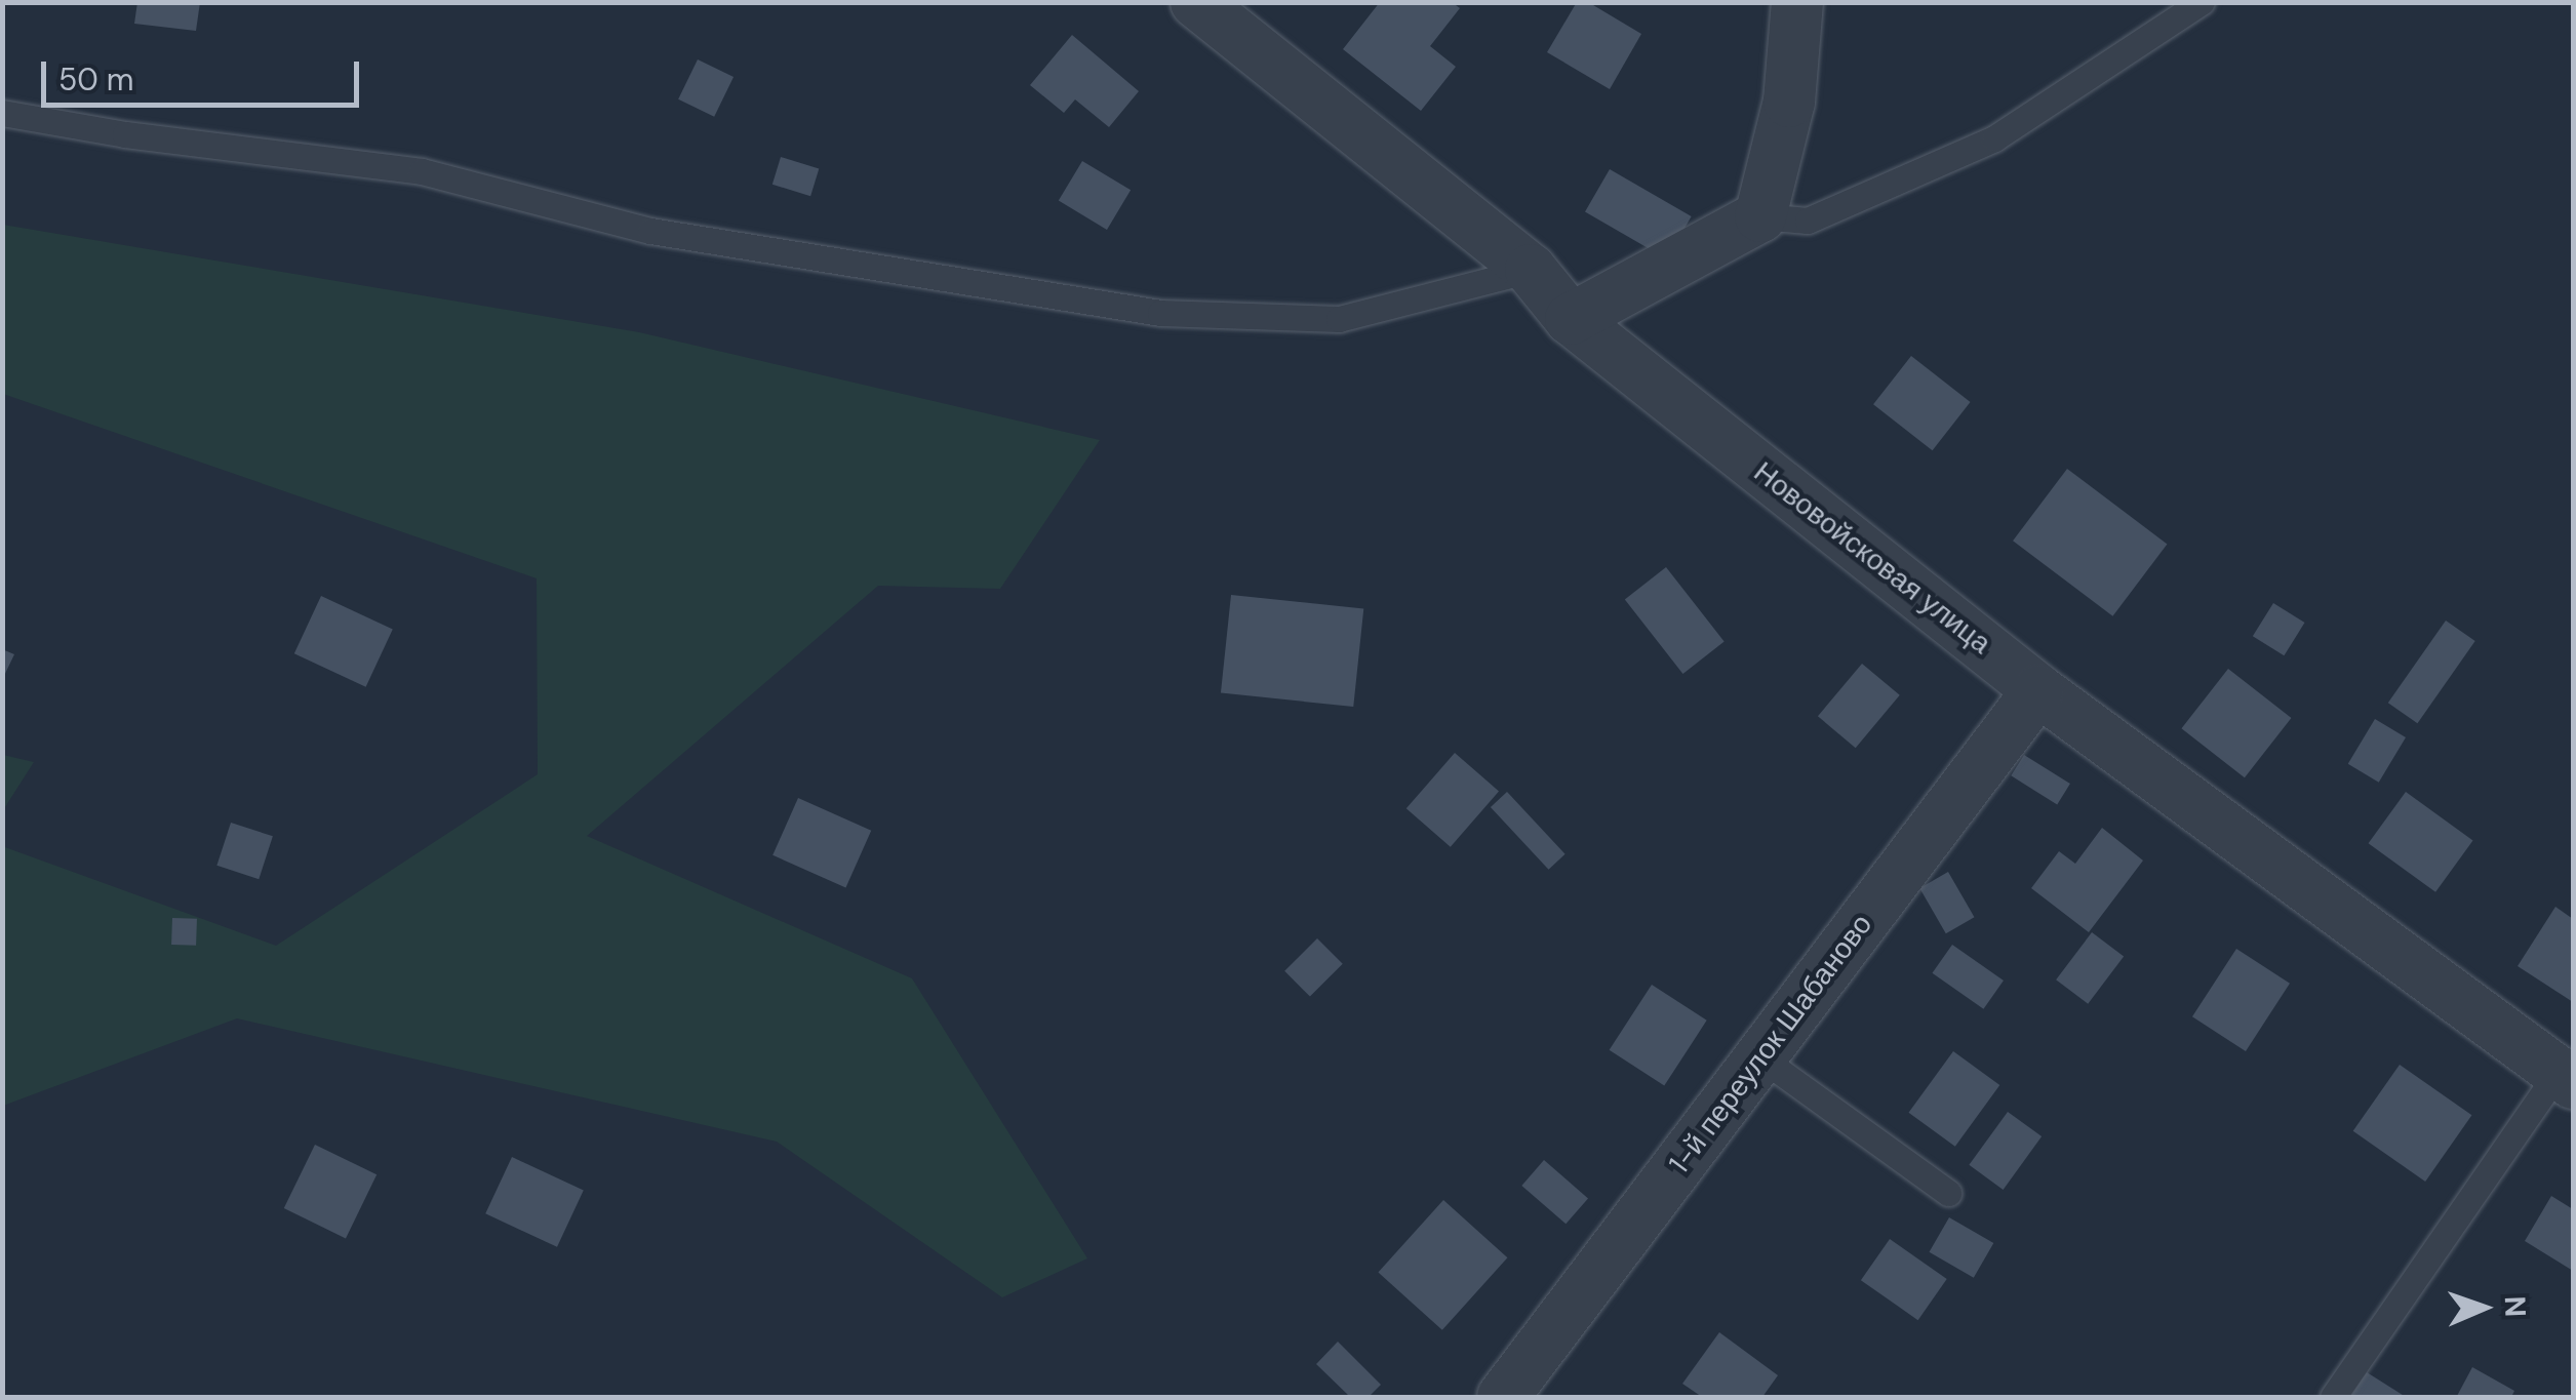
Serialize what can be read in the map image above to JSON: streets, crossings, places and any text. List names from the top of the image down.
{
  "streets": {
    "street": ["Нововойсковая улица", "1-й переулок Шабаново"]
  },
  "crossings": [
    ["Нововойсковая улица", "1-й переулок Шабаново"]
  ],
  "scale_bar": "50 m",
  "north": "right"
}
